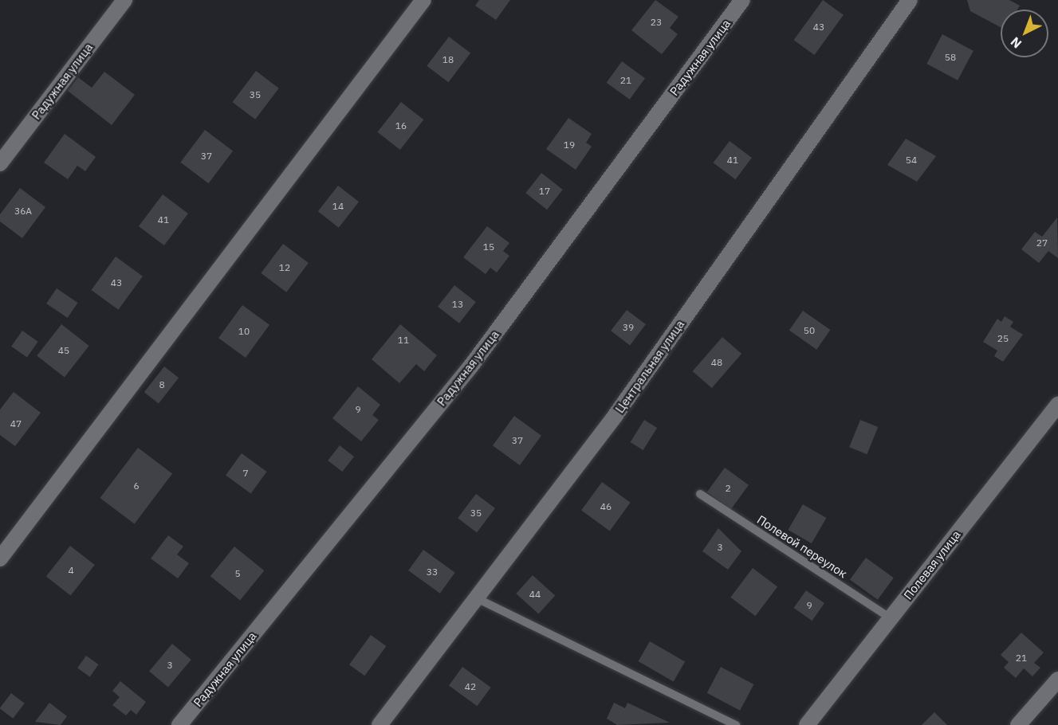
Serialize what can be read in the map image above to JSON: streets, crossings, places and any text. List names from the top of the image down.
{
  "streets": {
    "street": ["Радужная улица", "Центральная улица", "Полевая улица"],
    "lane": ["Полевой переулок"]
  },
  "crossings": [
    ["Полевой переулок", "Полевая улица"]
  ],
  "house_numbers": [
    "23",
    "43",
    "58",
    "18",
    "21",
    "35",
    "16",
    "19",
    "37",
    "41",
    "54",
    "17",
    "14",
    "36А",
    "41",
    "27",
    "15",
    "12",
    "43",
    "13",
    "39",
    "50",
    "10",
    "25",
    "11",
    "45",
    "48",
    "8",
    "9",
    "47",
    "37",
    "7",
    "6",
    "2",
    "46",
    "35",
    "3",
    "4",
    "33",
    "5",
    "44",
    "9",
    "21",
    "3",
    "42"
  ],
  "north": "bottom left"
}
